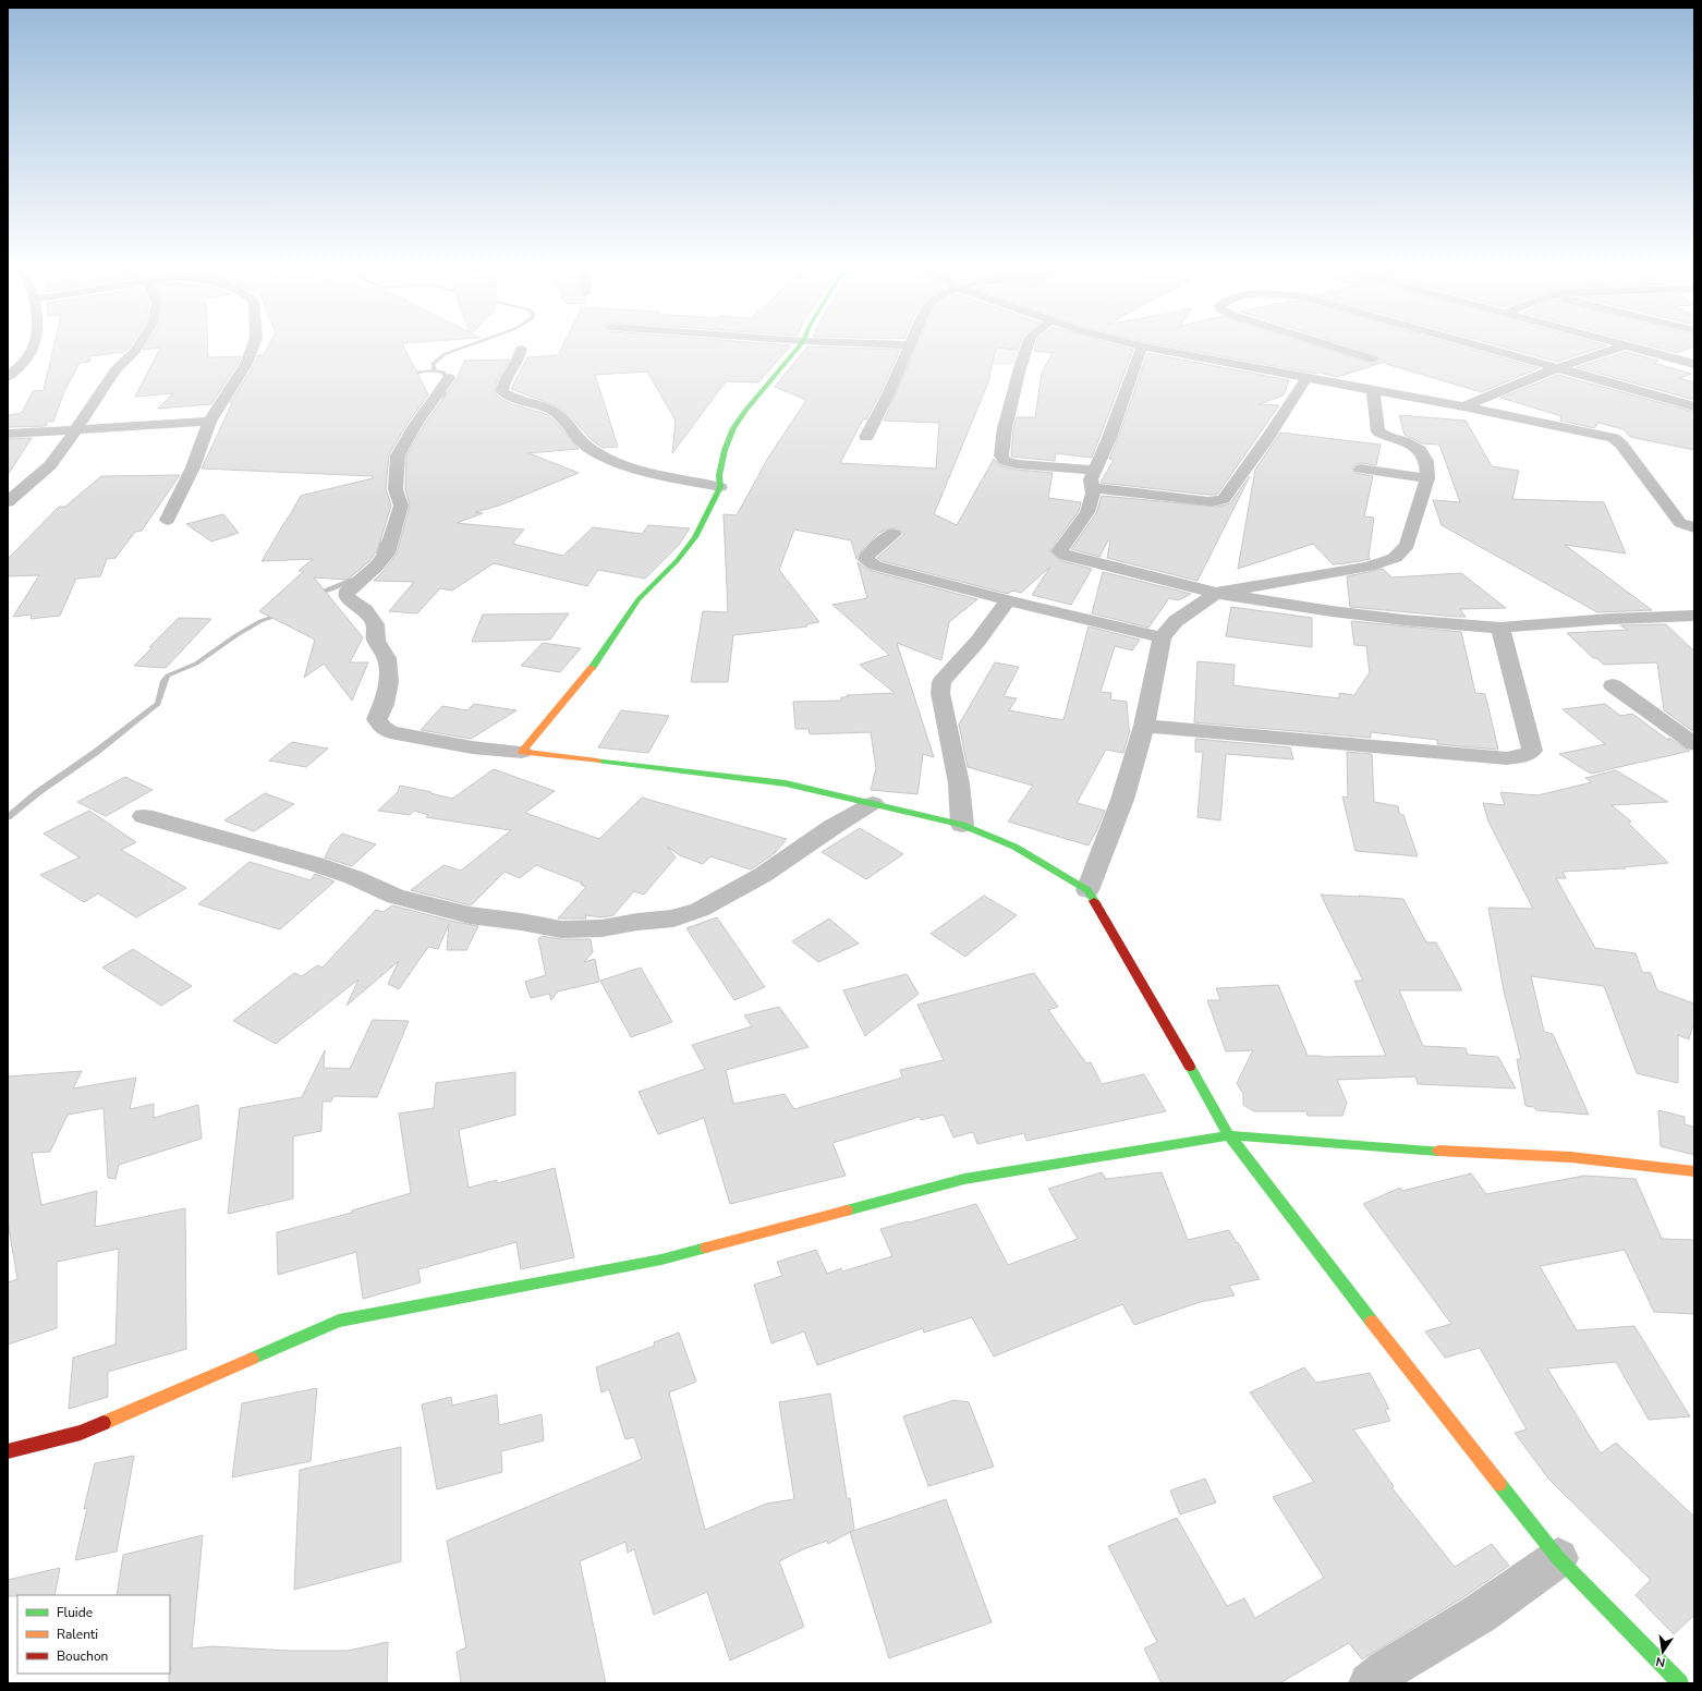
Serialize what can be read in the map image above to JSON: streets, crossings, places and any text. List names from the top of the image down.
{
  "legend": ["Fluide", "Ralenti", "Bouchon"],
  "north": "bottom"
}
